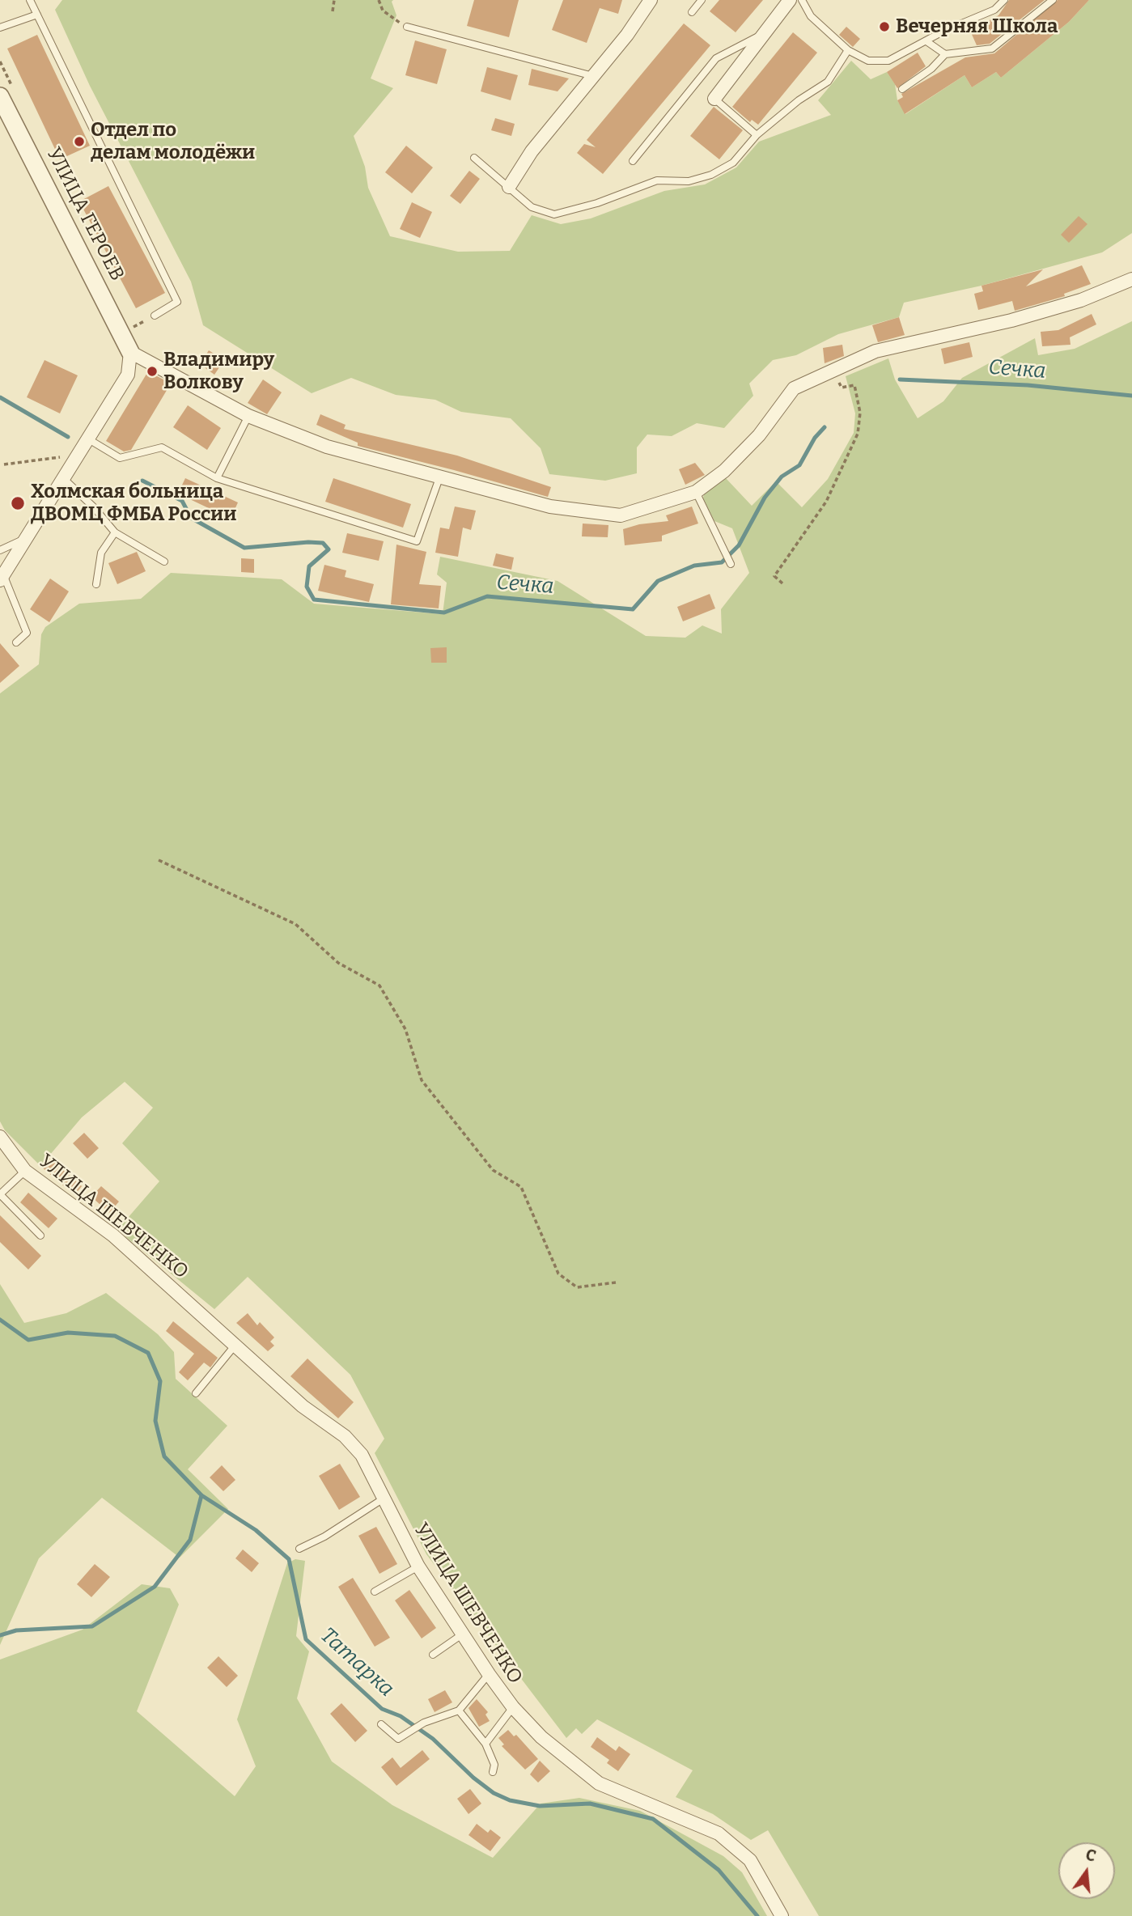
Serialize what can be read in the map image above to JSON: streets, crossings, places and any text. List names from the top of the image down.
{
  "streets": {
    "street": ["УЛИЦА ГЕРОЕВ", "УЛИЦА ШЕВЧЕНКО"]
  },
  "water": ["Сечка", "Татарка"],
  "places": [
    "Вечерняя Школа",
    "Отдел по делам молодёжи",
    "Владимиру Волкову",
    "Холмская больница ДВОМЦ ФМБА России"
  ],
  "north": "top"
}
